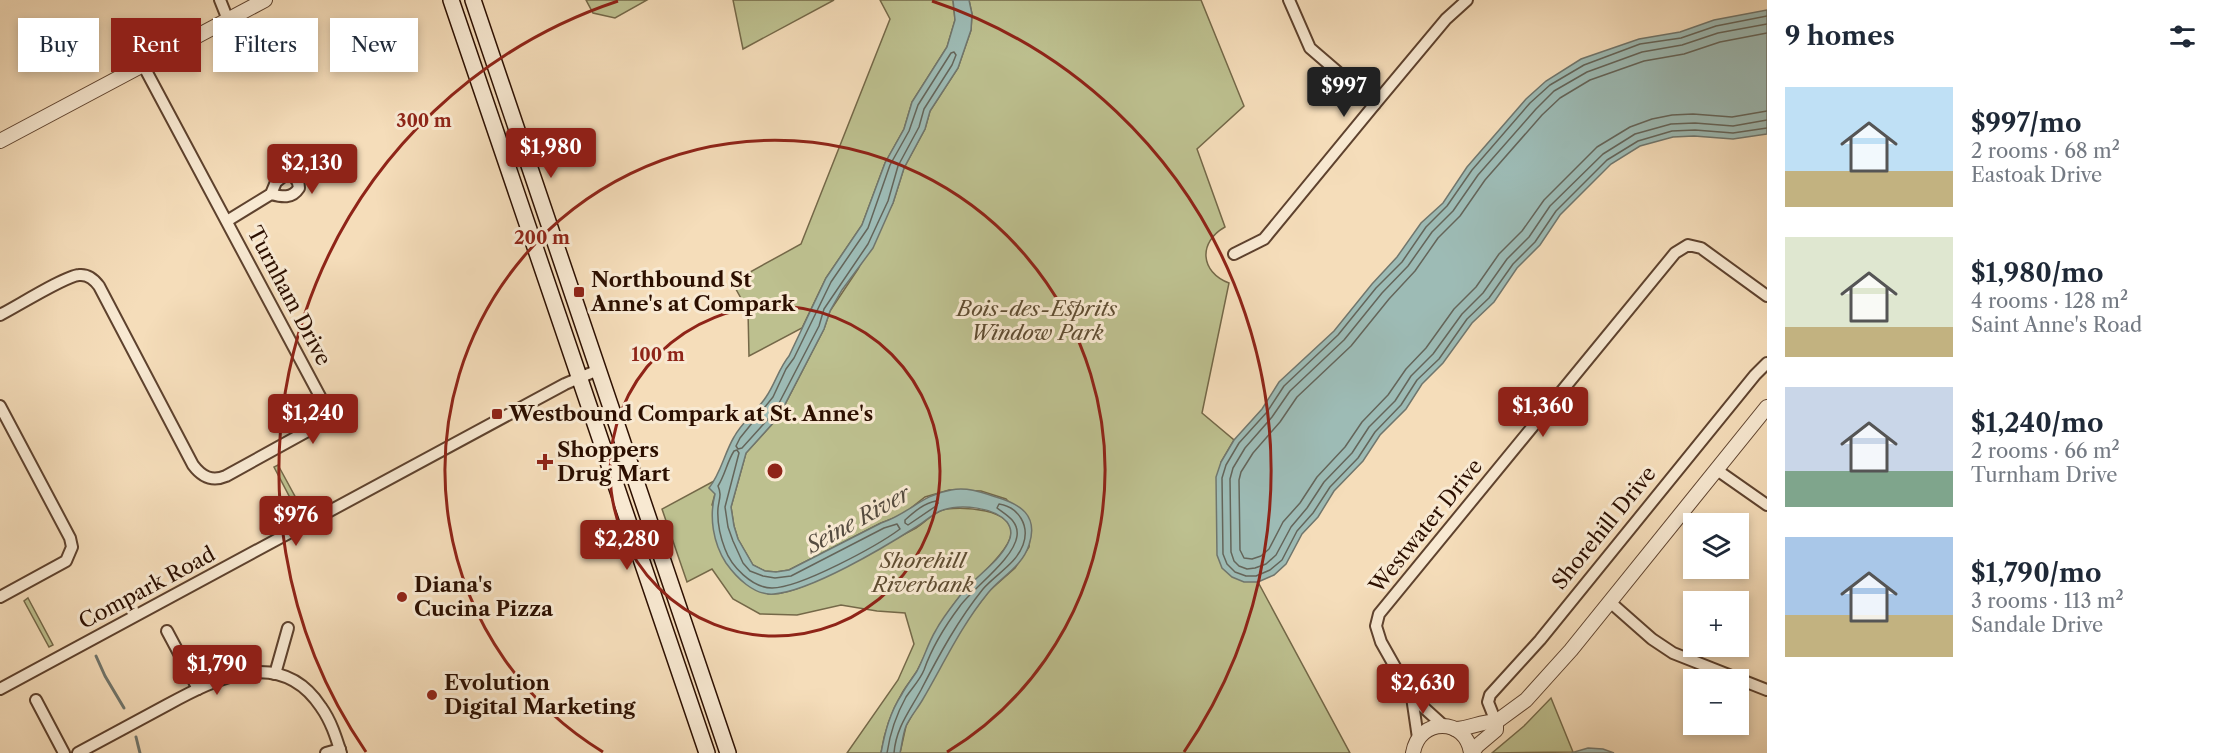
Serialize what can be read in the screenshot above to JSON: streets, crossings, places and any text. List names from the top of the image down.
{
  "streets": {
    "street": [
      "Turnham Drive",
      "Westwater Drive",
      "Shorehill Drive",
      "Compark Road"
    ]
  },
  "water": ["Seine River"],
  "parks": ["Bois-des-Esprits Window Park", "Shorehill Riverbank"],
  "places": {
    "transit": ["Northbound St Anne's at Compark", "Westbound Compark at St. Anne's"],
    "health": ["Shoppers Drug Mart"],
    "other": ["Diana's Cucina Pizza", "Evolution Digital Marketing"]
  },
  "page": {
    "heading": "9 homes",
    "chip": [
      "Buy",
      "Rent",
      "Filters",
      "New"
    ],
    "price": [
      "$997",
      "$1,980",
      "$2,130",
      "$1,360",
      "$1,240",
      "$976",
      "$2,280",
      "$1,790",
      "$2,630"
    ],
    "list": [
      {
        "name": "$997/mo",
        "note": "2 rooms · 68 m² · Eastoak Drive"
      },
      {
        "name": "$1,980/mo",
        "note": "4 rooms · 128 m² · Saint Anne's Road"
      },
      {
        "name": "$1,240/mo",
        "note": "2 rooms · 66 m² · Turnham Drive"
      },
      {
        "name": "$1,790/mo",
        "note": "3 rooms · 113 m² · Sandale Drive"
      }
    ],
    "map_buttons": ["+", "−"]
  },
  "rings": ["300 m", "200 m", "100 m"]
}
